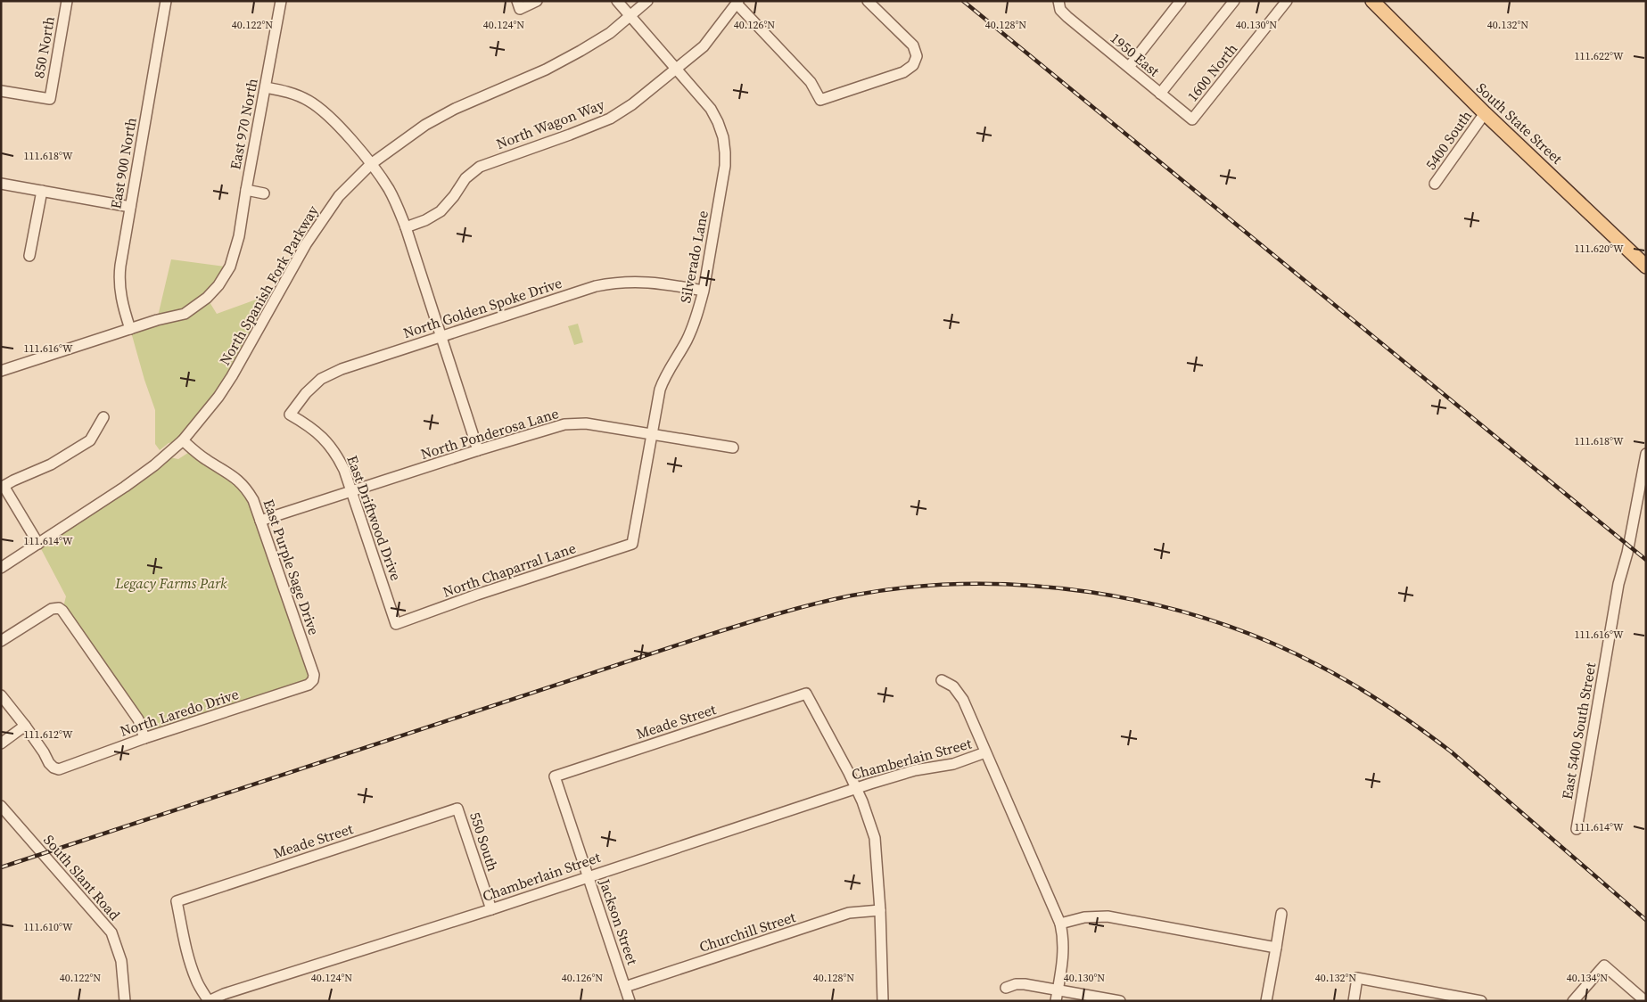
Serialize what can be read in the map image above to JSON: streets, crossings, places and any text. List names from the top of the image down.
{
  "streets": {
    "main road": ["South State Street"],
    "street": [
      "850 North",
      "1950 East",
      "1600 North",
      "East 970 North",
      "North Wagon Way",
      "5400 South",
      "East 900 North",
      "Silverado Lane",
      "North Spanish Fork Parkway",
      "North Golden Spoke Drive",
      "North Ponderosa Lane",
      "East Driftwood Drive",
      "East Purple Sage Drive",
      "North Chaparral Lane",
      "North Laredo Drive",
      "Meade Street",
      "East 5400 South Street",
      "Chamberlain Street",
      "550 South",
      "South Slant Road",
      "Jackson Street",
      "Churchill Street"
    ]
  },
  "crossings": [
    ["1950 East", "1600 North"],
    ["South State Street", "5400 South"],
    ["East 970 North", "East 900 North"],
    ["North Wagon Way", "Silverado Lane"],
    ["Silverado Lane", "North Spanish Fork Parkway"],
    ["Silverado Lane", "North Golden Spoke Drive"],
    ["Silverado Lane", "North Ponderosa Lane"],
    ["Silverado Lane", "North Chaparral Lane"],
    ["North Spanish Fork Parkway", "East Purple Sage Drive"],
    ["North Golden Spoke Drive", "East Driftwood Drive"],
    ["North Ponderosa Lane", "East Driftwood Drive"],
    ["North Ponderosa Lane", "East Purple Sage Drive"],
    ["East Driftwood Drive", "North Chaparral Lane"],
    ["East Purple Sage Drive", "North Laredo Drive"],
    ["Meade Street", "Chamberlain Street"],
    ["Meade Street", "550 South"],
    ["Meade Street", "Jackson Street"],
    ["Chamberlain Street", "550 South"],
    ["Chamberlain Street", "Jackson Street"],
    ["Jackson Street", "Churchill Street"]
  ],
  "parks": ["Legacy Farms Park"],
  "coordinates": [
    "40.122°N",
    "40.124°N",
    "40.126°N",
    "40.128°N",
    "40.130°N",
    "40.132°N",
    "111.622°W",
    "111.618°W",
    "111.620°W",
    "111.616°W",
    "111.614°W",
    "111.612°W",
    "111.610°W",
    "40.134°N"
  ]
}
